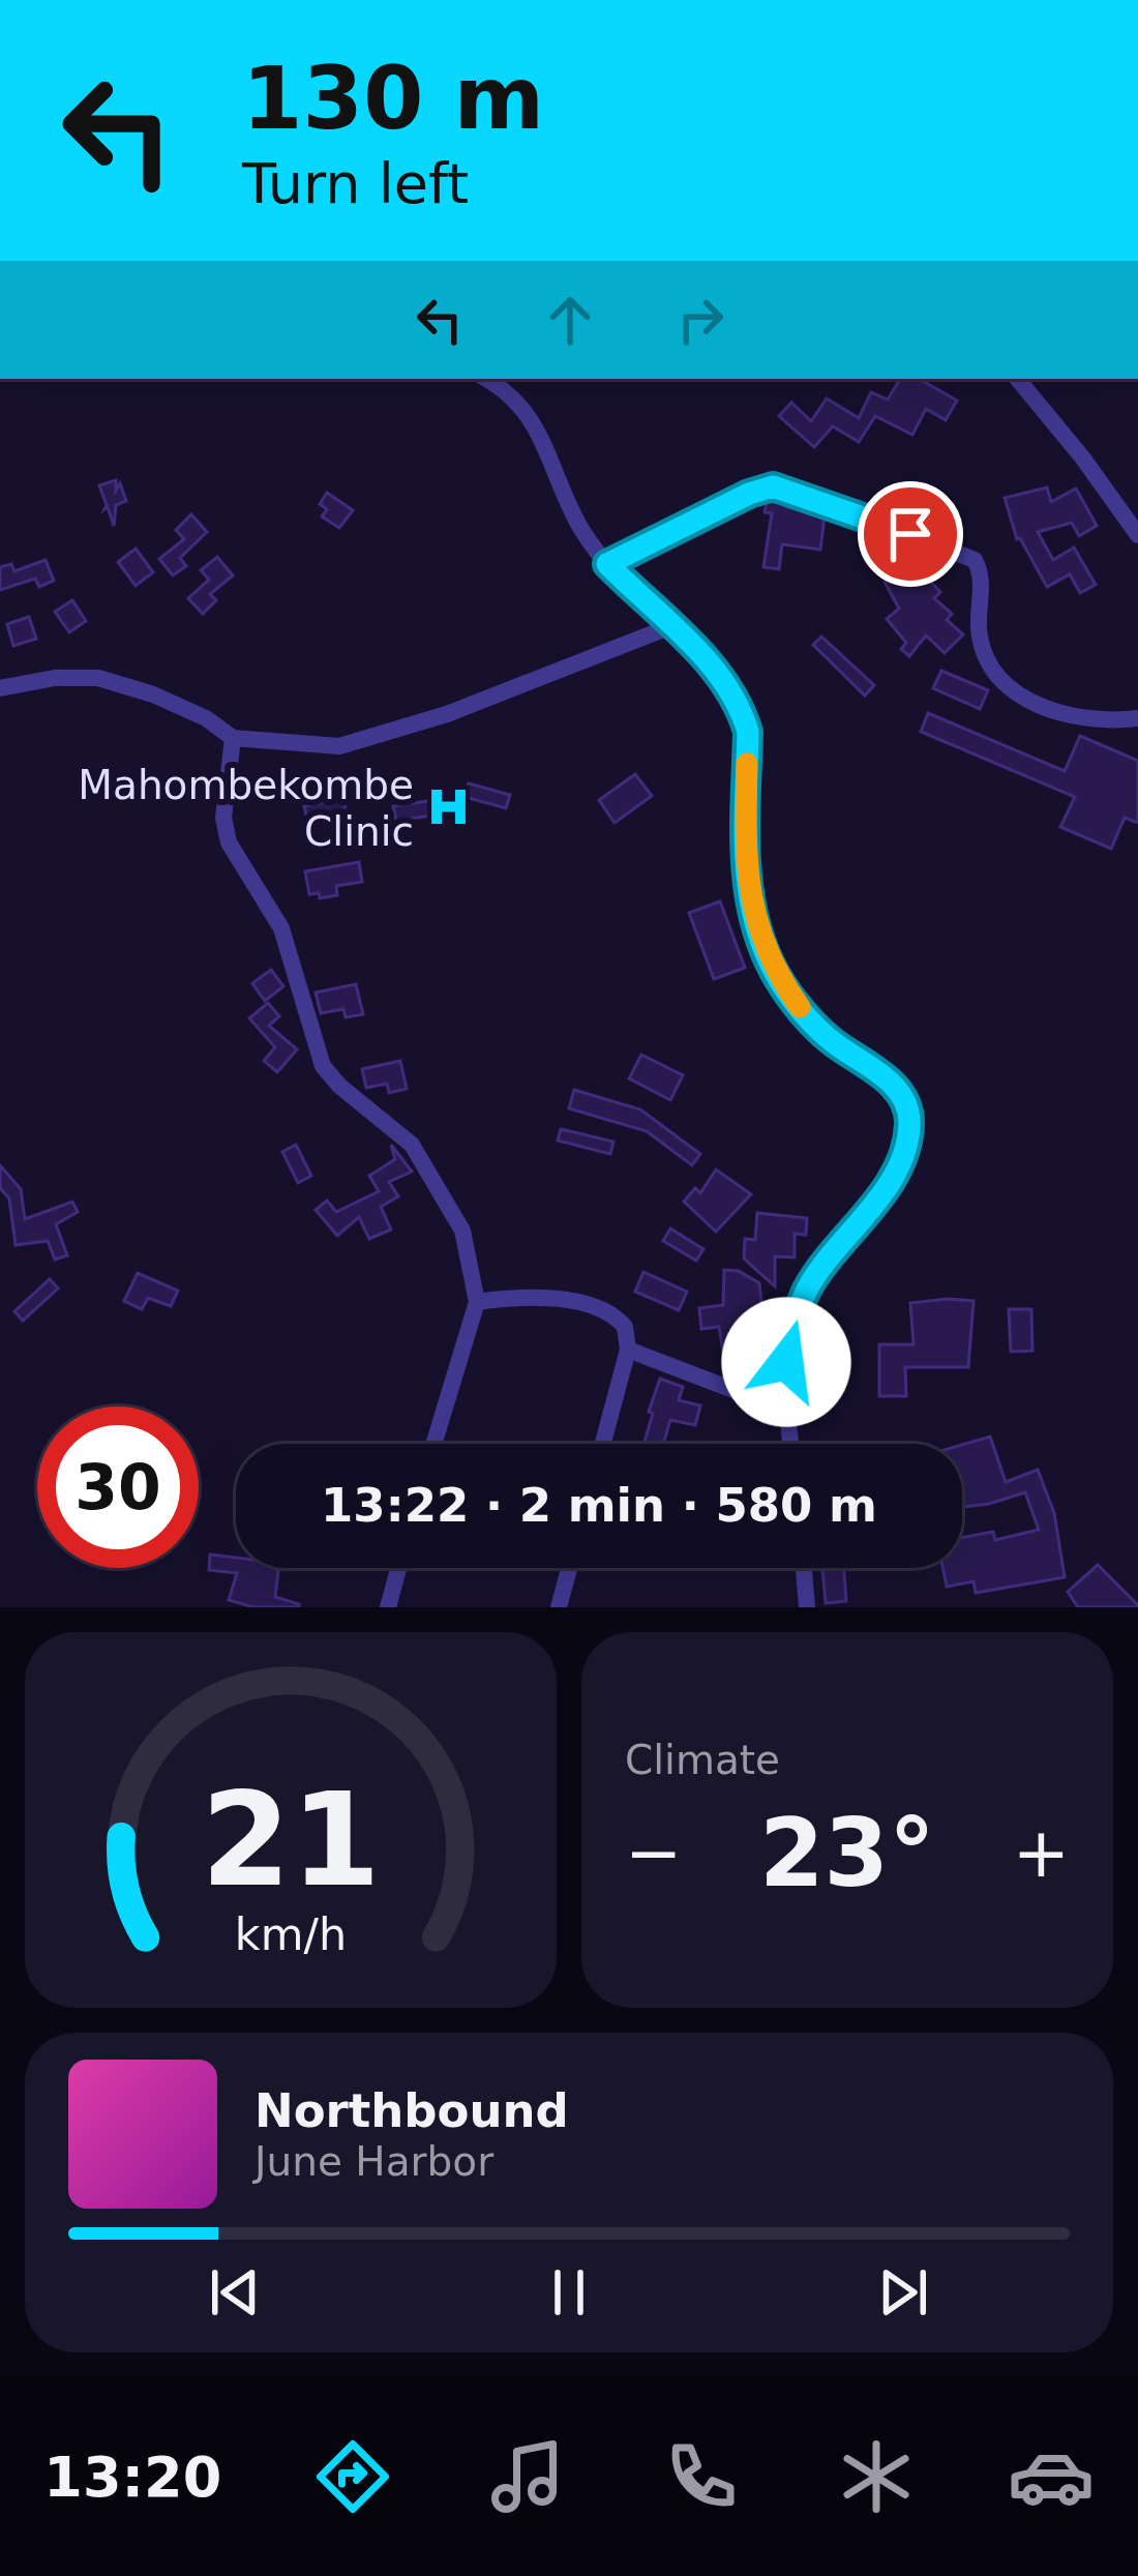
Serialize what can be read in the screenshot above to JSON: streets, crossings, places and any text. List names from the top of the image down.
{
  "places": {
    "hospital": ["Mahombekombe Clinic"]
  },
  "page": {
    "turn": ["130 m", "Turn left"],
    "limit": "30",
    "trip": "13:22 · 2 min · 580 m",
    "tile": "Climate",
    "heat": ["−", "23°", "+"],
    "song": ["Northbound", "June Harbor"],
    "tabs": "13:20",
    "gauge": ["21", "km/h"]
  }
}
